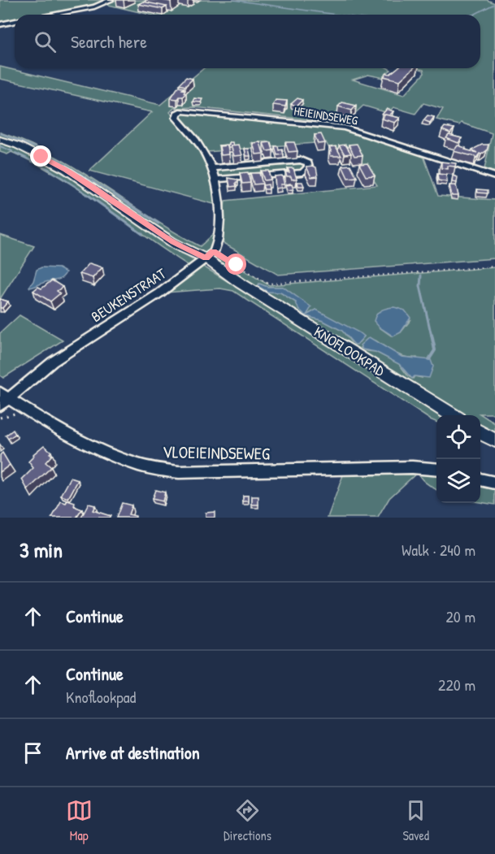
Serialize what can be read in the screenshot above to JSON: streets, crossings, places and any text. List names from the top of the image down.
{
  "streets": {
    "main road": ["KNOFLOOKPAD"],
    "street": ["HEIEINDSEWEG", "BEUKENSTRAAT", "VLOEIEINDSEWEG"]
  },
  "crossings": [
    ["BEUKENSTRAAT", "KNOFLOOKPAD"],
    ["BEUKENSTRAAT", "VLOEIEINDSEWEG"]
  ],
  "page": {
    "search": "Search here",
    "heading": ["3 min", "Walk · 240 m"],
    "list": [
      ["Continue", "20 m"],
      ["Continue", "Knoflookpad", "220 m"],
      "Arrive at destination"
    ],
    "nav": ["Map", "Directions", "Saved"]
  }
}
